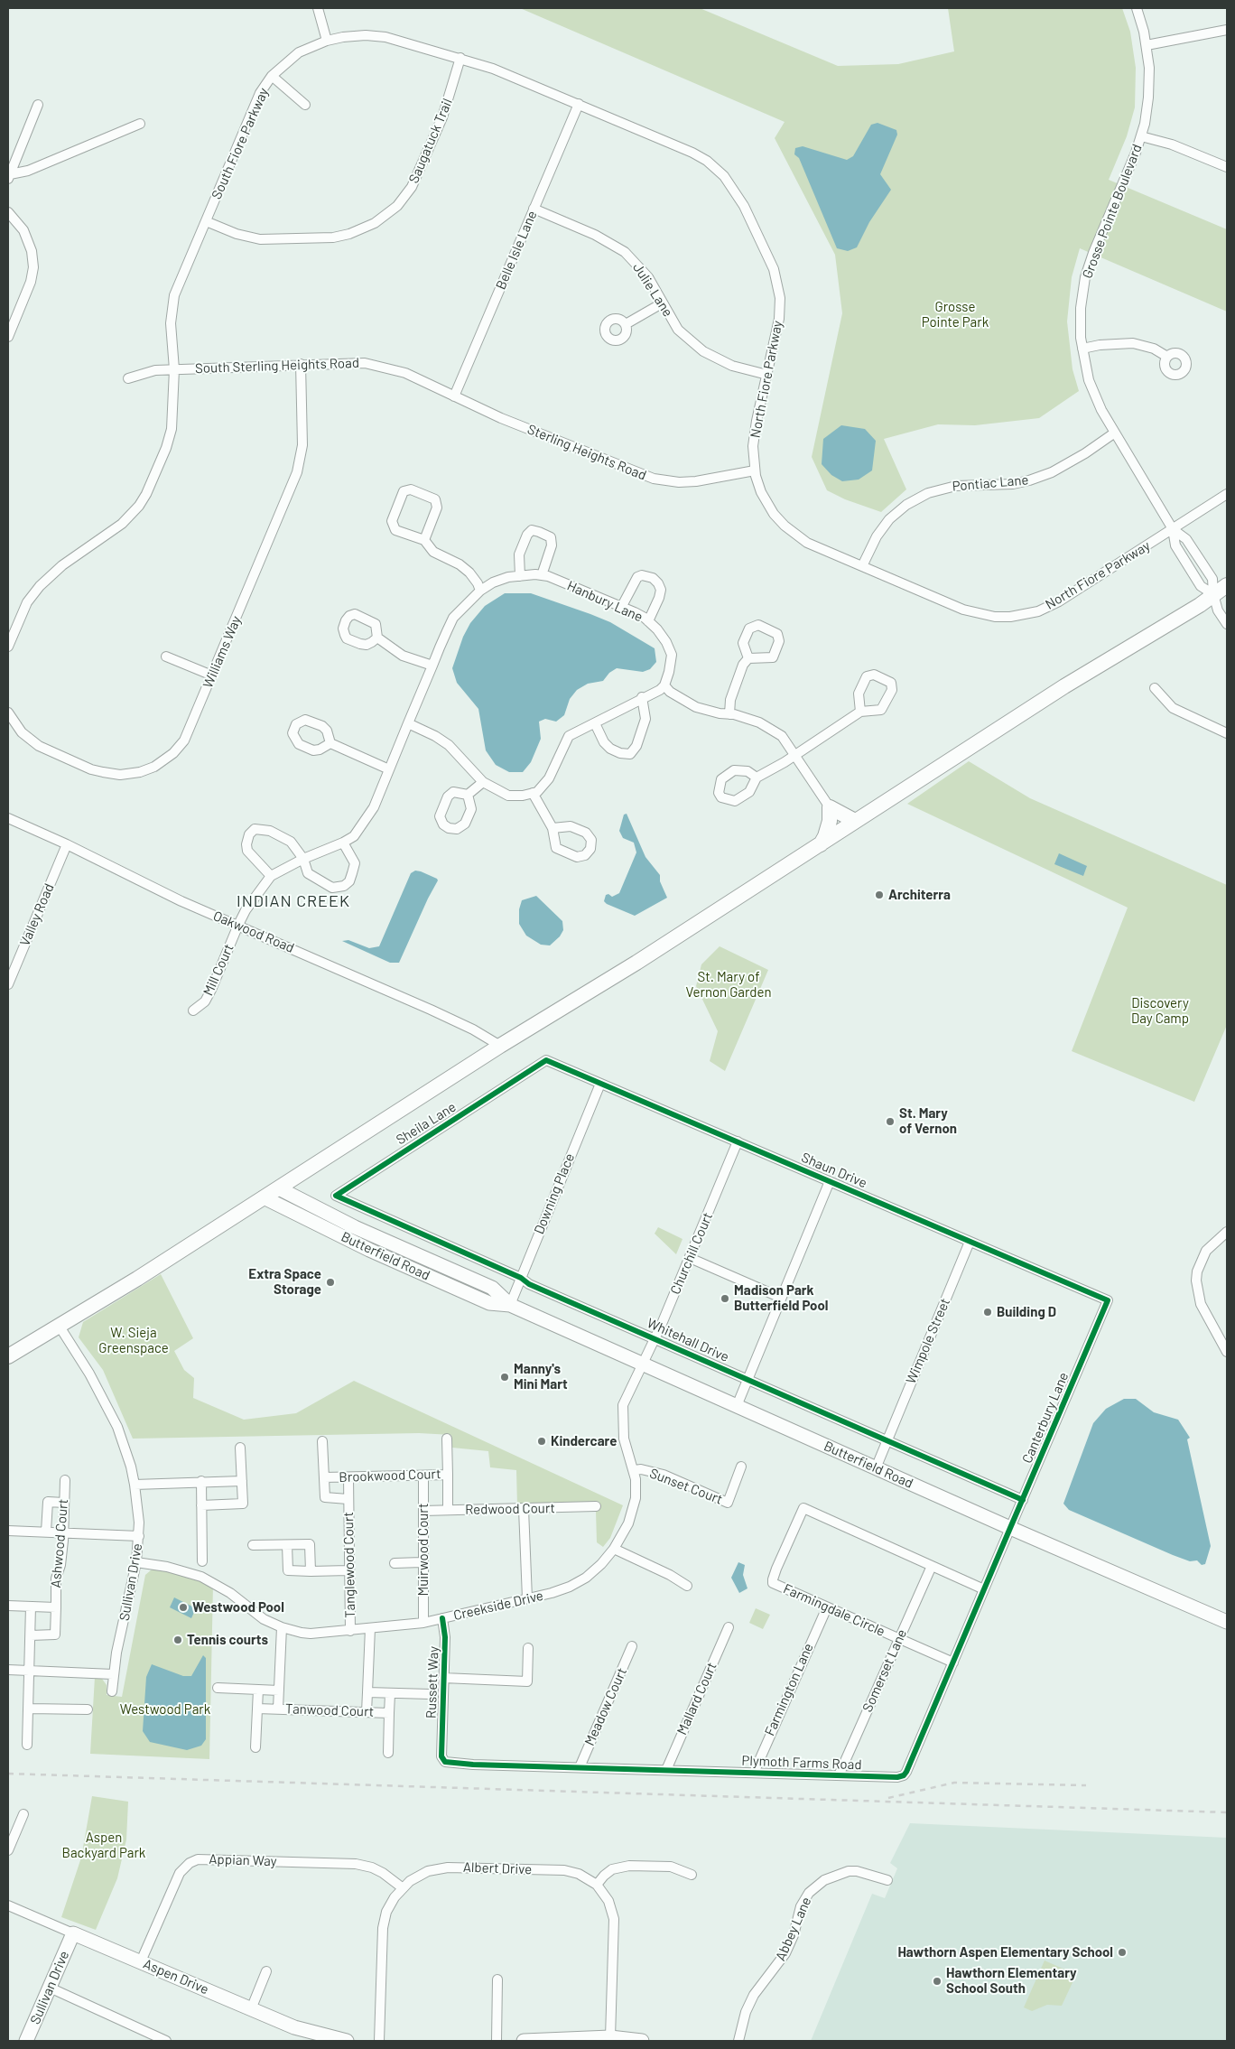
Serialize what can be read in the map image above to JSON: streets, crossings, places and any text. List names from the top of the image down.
{
  "streets": {
    "main road": ["Butterfield Road", "Sullivan Drive", "Aspen Drive"],
    "street": [
      "Saugatuck Trail",
      "South Fiore Parkway",
      "Grosse Pointe Boulevard",
      "Belle Isle Lane",
      "Julie Lane",
      "South Sterling Heights Road",
      "North Fiore Parkway",
      "Sterling Heights Road",
      "Pontiac Lane",
      "Hanbury Lane",
      "Williams Way",
      "Valley Road",
      "Oakwood Road",
      "Mill Court",
      "Sheila Lane",
      "Shaun Drive",
      "Downing Place",
      "Churchill Court",
      "Whitehall Drive",
      "Wimpole Street",
      "Canterbury Lane",
      "Brookwood Court",
      "Sunset Court",
      "Redwood Court",
      "Ashwood Court",
      "Muirwood Court",
      "Tanglewood Court",
      "Creekside Drive",
      "Farmingdale Circle",
      "Somerset Lane",
      "Russett Way",
      "Farmington Lane",
      "Mallard Court",
      "Meadow Court",
      "Tanwood Court",
      "Plymoth Farms Road",
      "Appian Way",
      "Albert Drive",
      "Abbey Lane"
    ]
  },
  "crossings": [
    ["Saugatuck Trail", "South Fiore Parkway"],
    ["South Fiore Parkway", "South Sterling Heights Road"],
    ["South Fiore Parkway", "North Fiore Parkway"],
    ["Grosse Pointe Boulevard", "North Fiore Parkway"],
    ["Grosse Pointe Boulevard", "Pontiac Lane"],
    ["Belle Isle Lane", "Julie Lane"],
    ["Belle Isle Lane", "North Fiore Parkway"],
    ["Belle Isle Lane", "Sterling Heights Road"],
    ["Julie Lane", "North Fiore Parkway"],
    ["South Sterling Heights Road", "Sterling Heights Road"],
    ["South Sterling Heights Road", "Williams Way"],
    ["North Fiore Parkway", "Sterling Heights Road"],
    ["North Fiore Parkway", "Pontiac Lane"],
    ["Hanbury Lane", "Oakwood Road"],
    ["Hanbury Lane", "Mill Court"],
    ["Valley Road", "Oakwood Road"],
    ["Oakwood Road", "Mill Court"],
    ["Sheila Lane", "Shaun Drive"],
    ["Sheila Lane", "Whitehall Drive"],
    ["Shaun Drive", "Downing Place"],
    ["Shaun Drive", "Churchill Court"],
    ["Shaun Drive", "Wimpole Street"],
    ["Shaun Drive", "Canterbury Lane"],
    ["Downing Place", "Butterfield Road"],
    ["Downing Place", "Whitehall Drive"],
    ["Churchill Court", "Butterfield Road"],
    ["Churchill Court", "Whitehall Drive"],
    ["Churchill Court", "Creekside Drive"],
    ["Butterfield Road", "Wimpole Street"],
    ["Butterfield Road", "Canterbury Lane"],
    ["Butterfield Road", "Creekside Drive"],
    ["Butterfield Road", "Plymoth Farms Road"],
    ["Whitehall Drive", "Wimpole Street"],
    ["Whitehall Drive", "Canterbury Lane"],
    ["Canterbury Lane", "Plymoth Farms Road"],
    ["Brookwood Court", "Muirwood Court"],
    ["Brookwood Court", "Tanglewood Court"],
    ["Sunset Court", "Creekside Drive"],
    ["Redwood Court", "Muirwood Court"],
    ["Muirwood Court", "Creekside Drive"],
    ["Tanglewood Court", "Creekside Drive"],
    ["Sullivan Drive", "Creekside Drive"],
    ["Sullivan Drive", "Aspen Drive"],
    ["Creekside Drive", "Russett Way"],
    ["Farmingdale Circle", "Somerset Lane"],
    ["Farmingdale Circle", "Farmington Lane"],
    ["Farmingdale Circle", "Plymoth Farms Road"],
    ["Somerset Lane", "Plymoth Farms Road"],
    ["Russett Way", "Plymoth Farms Road"],
    ["Farmington Lane", "Plymoth Farms Road"],
    ["Mallard Court", "Plymoth Farms Road"],
    ["Meadow Court", "Plymoth Farms Road"],
    ["Appian Way", "Albert Drive"],
    ["Appian Way", "Aspen Drive"]
  ],
  "districts": ["INDIAN CREEK"],
  "parks": [
    "Grosse Pointe Park",
    "St. Mary of Vernon Garden",
    "Discovery Day Camp",
    "W. Sieja Greenspace",
    "Westwood Park",
    "Aspen Backyard Park"
  ],
  "places": [
    "Architerra",
    "St. Mary of Vernon",
    "Extra Space Storage",
    "Madison Park Butterfield Pool",
    "Building D",
    "Manny's Mini Mart",
    "Kindercare",
    "Westwood Pool",
    "Tennis courts",
    "Hawthorn Aspen Elementary School",
    "Hawthorn Elementary School South"
  ]
}
